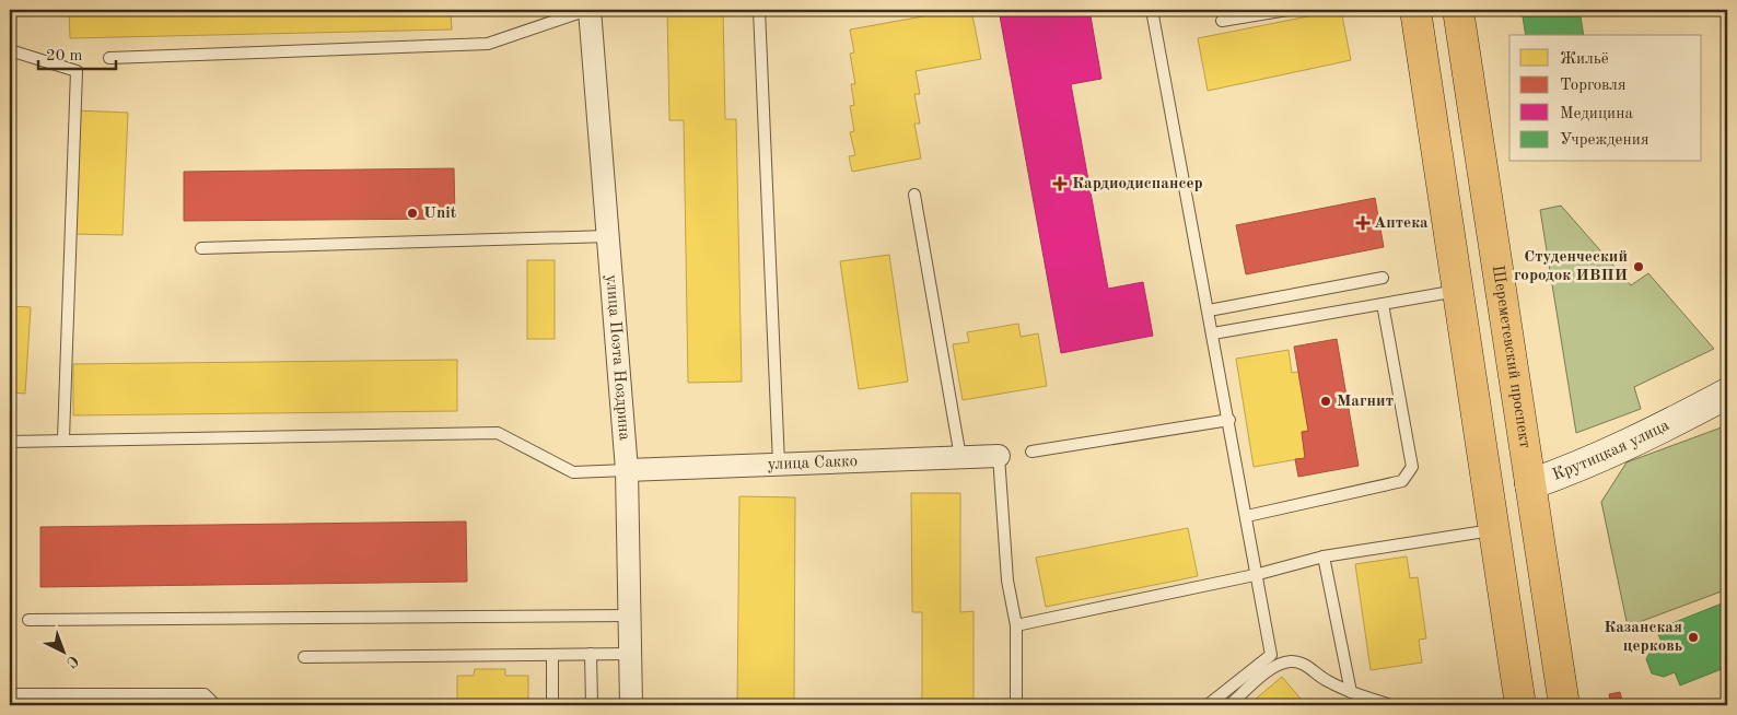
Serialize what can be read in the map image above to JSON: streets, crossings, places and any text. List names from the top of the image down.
{
  "streets": {
    "main road": ["Шереметевский проспект", "Крутицкая улица"],
    "street": ["улица Поэта Ноздрина", "улица Сакко"]
  },
  "crossings": [
    ["улица Поэта Ноздрина", "улица Сакко"],
    ["Шереметевский проспект", "Крутицкая улица"]
  ],
  "places": {
    "health": ["Кардиодиспансер", "Аптека"],
    "other": [
      "Unit",
      "Студенческий городок ИВПИ",
      "Магнит",
      "Казанская церковь"
    ]
  },
  "legend": [
    "Жильё",
    "Торговля",
    "Медицина",
    "Учреждения"
  ],
  "scale_bar": "20 m",
  "north": "bottom right"
}
